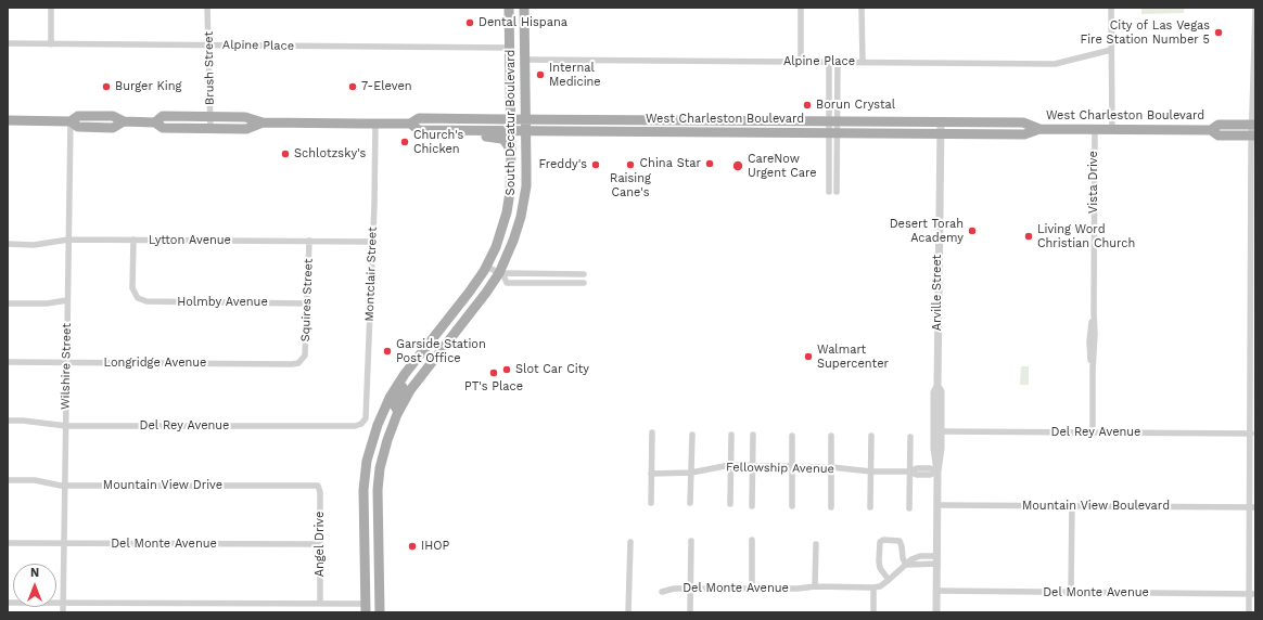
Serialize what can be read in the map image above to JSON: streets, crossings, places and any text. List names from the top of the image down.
{
  "streets": {
    "main road": ["West Charleston Boulevard", "South Decatur Boulevard"],
    "street": [
      "Alpine Place",
      "Brush Street",
      "Vista Drive",
      "Lytton Avenue",
      "Montclair Street",
      "Arville Street",
      "Squires Street",
      "Holmby Avenue",
      "Longridge Avenue",
      "Wilshire Street",
      "Del Rey Avenue",
      "Fellowship Avenue",
      "Mountain View Drive",
      "Mountain View Boulevard",
      "Del Monte Avenue",
      "Angel Drive"
    ]
  },
  "crossings": [
    ["Alpine Place", "Brush Street"],
    ["Alpine Place", "South Decatur Boulevard"],
    ["Brush Street", "West Charleston Boulevard"],
    ["West Charleston Boulevard", "South Decatur Boulevard"],
    ["West Charleston Boulevard", "Vista Drive"],
    ["West Charleston Boulevard", "Montclair Street"],
    ["West Charleston Boulevard", "Arville Street"],
    ["West Charleston Boulevard", "Wilshire Street"],
    ["Vista Drive", "Del Rey Avenue"],
    ["Lytton Avenue", "Montclair Street"],
    ["Lytton Avenue", "Squires Street"],
    ["Lytton Avenue", "Holmby Avenue"],
    ["Lytton Avenue", "Wilshire Street"],
    ["Montclair Street", "Del Rey Avenue"],
    ["Arville Street", "Del Rey Avenue"],
    ["Arville Street", "Fellowship Avenue"],
    ["Arville Street", "Mountain View Boulevard"],
    ["Arville Street", "Del Monte Avenue"],
    ["Squires Street", "Holmby Avenue"],
    ["Squires Street", "Longridge Avenue"],
    ["Longridge Avenue", "Wilshire Street"],
    ["Wilshire Street", "Del Rey Avenue"],
    ["Wilshire Street", "Mountain View Drive"],
    ["Wilshire Street", "Del Monte Avenue"],
    ["Mountain View Drive", "Angel Drive"],
    ["Del Monte Avenue", "Angel Drive"]
  ],
  "places": [
    "Dental Hispana",
    "City of Las Vegas Fire Station Number 5",
    "Internal Medicine",
    "Burger King",
    "7-Eleven",
    "Borun Crystal",
    "Church's Chicken",
    "Schlotzsky's",
    "China Star",
    "Freddy's",
    "Raising Cane's",
    "CareNow Urgent Care",
    "Desert Torah Academy",
    "Living Word Christian Church",
    "Garside Station Post Office",
    "Walmart Supercenter",
    "Slot Car City",
    "PT's Place",
    "IHOP"
  ],
  "north": "top"
}
